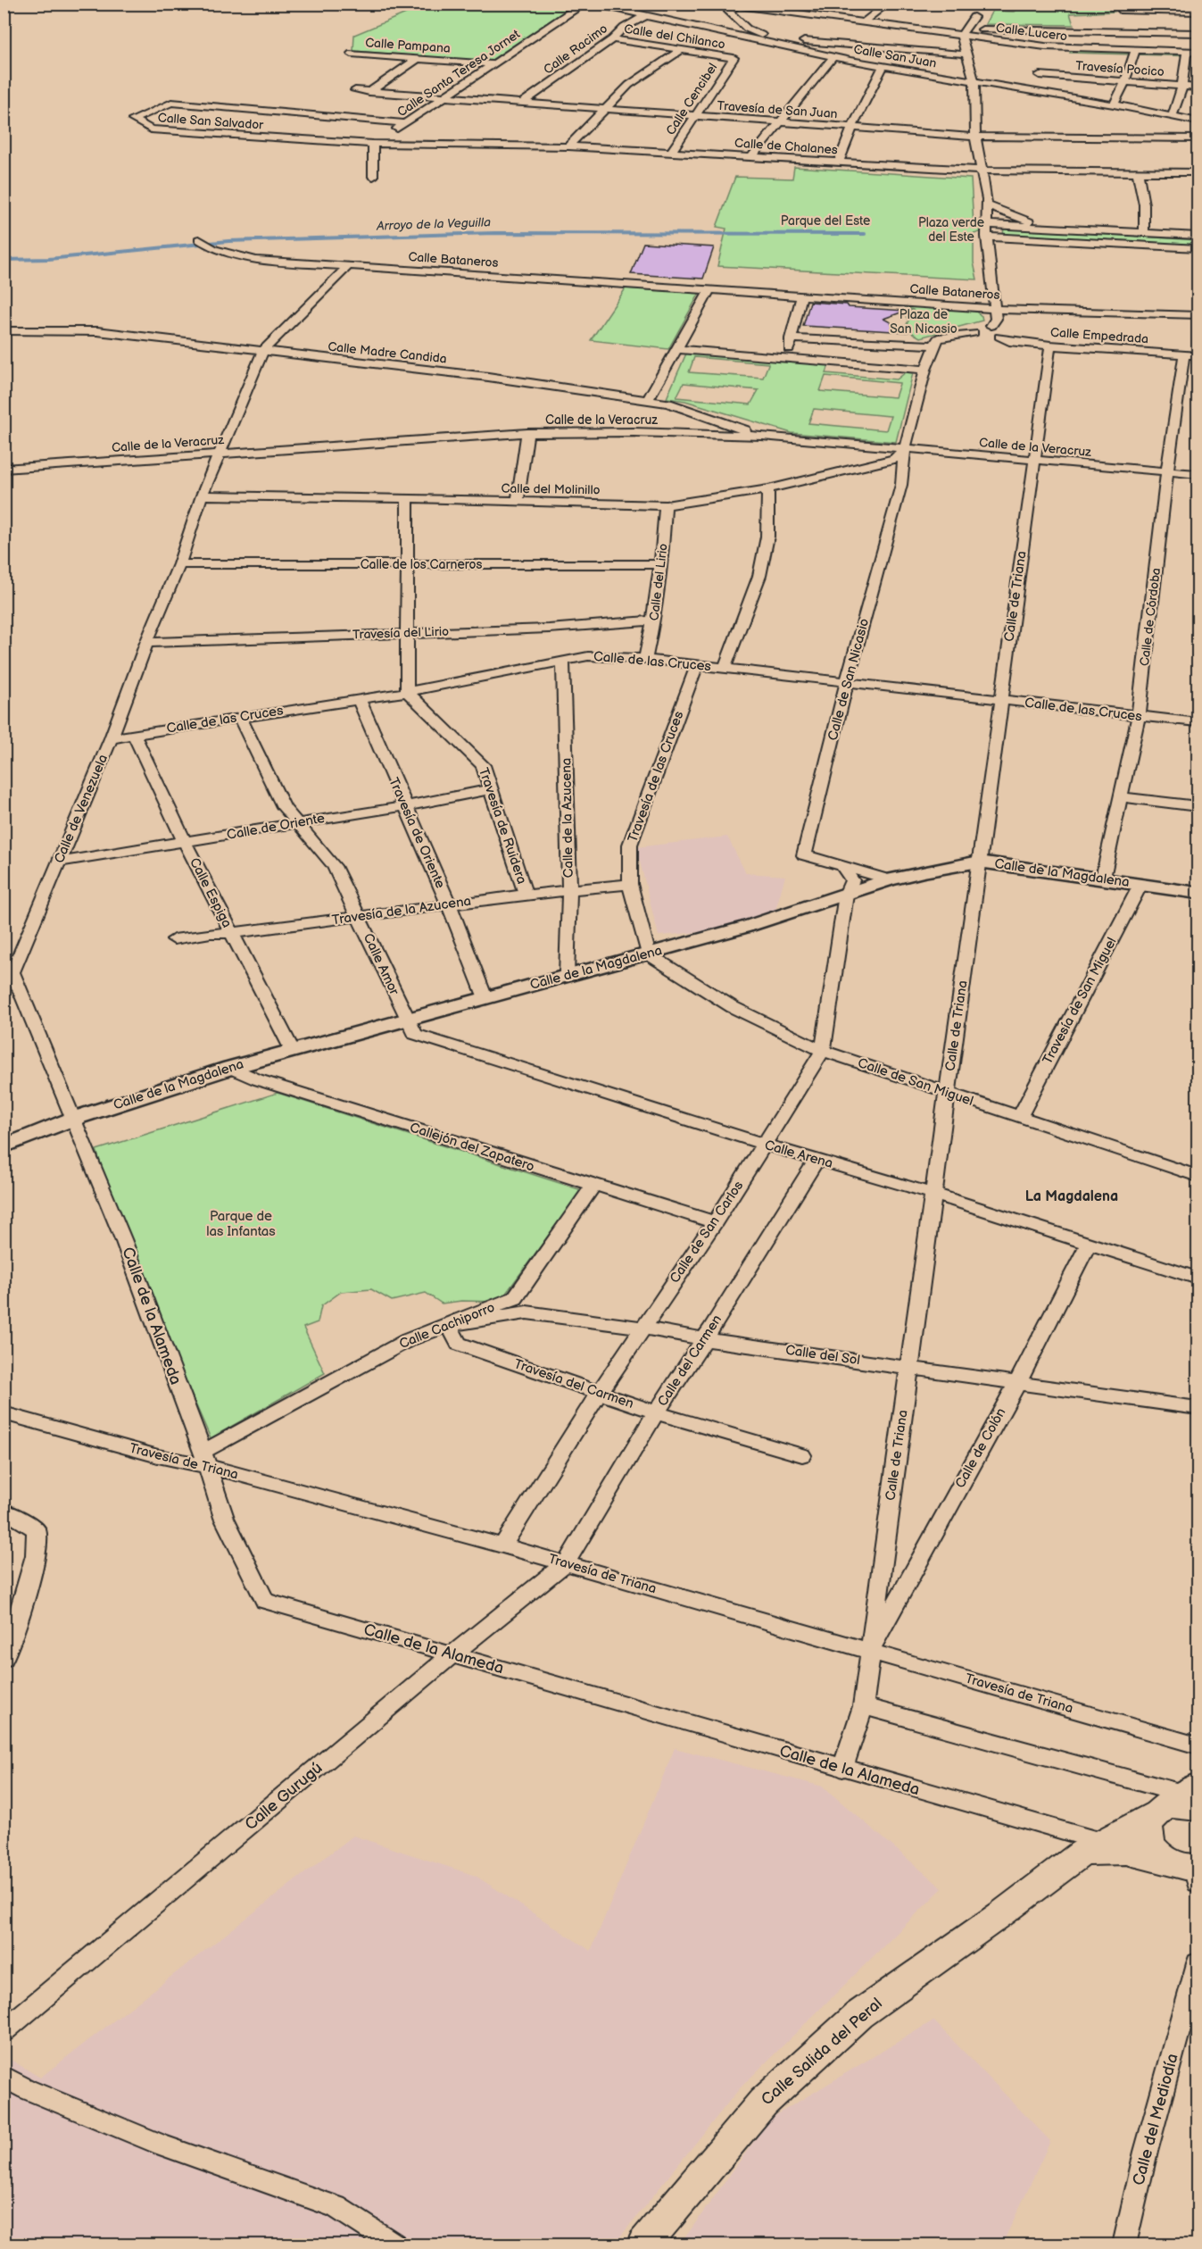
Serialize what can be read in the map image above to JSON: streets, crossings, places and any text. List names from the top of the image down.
{
  "streets": {
    "main road": ["Calle Salida del Peral"],
    "street": [
      "Calle Lucero",
      "Calle del Chilanco",
      "Calle Pampana",
      "Calle Racimo",
      "Calle San Juan",
      "Travesía Pocico",
      "Calle Santa Teresa Jornet",
      "Calle Cencibel",
      "Travesía de San Juan",
      "Calle San Salvador",
      "Calle de Chalanes",
      "Calle Bataneros",
      "Calle Empedrada",
      "Calle Madre Candida",
      "Calle de la Veracruz",
      "Calle del Molinillo",
      "Calle de los Carneros",
      "Calle del Lirio",
      "Calle de Triana",
      "Calle de Córdoba",
      "Travesía del Lirio",
      "Calle de las Cruces",
      "Calle de San Nicasio",
      "Travesía de las Cruces",
      "Calle de Venezuela",
      "Calle de la Azucena",
      "Travesía de Ruidera",
      "Calle de Oriente",
      "Travesía de Oriente",
      "Calle de la Magdalena",
      "Calle Espiga",
      "Travesía de la Azucena",
      "Calle Amor",
      "Travesía de San Miguel",
      "Calle de San Miguel",
      "Callejón del Zapatero",
      "Calle Arena",
      "Calle de San Carlos",
      "Calle de la Alameda",
      "Calle Cachiporro",
      "Calle del Sol",
      "Calle del Carmen",
      "Travesía del Carmen",
      "Calle de Colón",
      "Travesía de Triana",
      "Calle Gurugú",
      "Calle del Mediodía"
    ]
  },
  "crossings": [
    ["Calle del Chilanco", "Calle Racimo"],
    ["Calle del Chilanco", "Calle Cencibel"],
    ["Calle Pampana", "Calle Santa Teresa Jornet"],
    ["Calle Racimo", "Calle San Juan"],
    ["Calle Racimo", "Travesía de San Juan"],
    ["Calle Santa Teresa Jornet", "Travesía de San Juan"],
    ["Calle Santa Teresa Jornet", "Calle San Salvador"],
    ["Calle Santa Teresa Jornet", "Calle de Chalanes"],
    ["Calle Cencibel", "Travesía de San Juan"],
    ["Calle Cencibel", "Calle de Chalanes"],
    ["Calle San Salvador", "Calle de Chalanes"],
    ["Calle Empedrada", "Calle de Triana"],
    ["Calle Empedrada", "Calle de Córdoba"],
    ["Calle Madre Candida", "Calle de la Veracruz"],
    ["Calle Madre Candida", "Calle de Venezuela"],
    ["Calle de la Veracruz", "Calle de Triana"],
    ["Calle de la Veracruz", "Calle de Córdoba"],
    ["Calle de la Veracruz", "Calle de San Nicasio"],
    ["Calle de la Veracruz", "Calle de Venezuela"],
    ["Calle del Molinillo", "Calle del Lirio"],
    ["Calle del Molinillo", "Calle de San Nicasio"],
    ["Calle del Molinillo", "Calle de Venezuela"],
    ["Calle de los Carneros", "Calle del Lirio"],
    ["Calle de los Carneros", "Calle de Venezuela"],
    ["Calle del Lirio", "Travesía del Lirio"],
    ["Calle del Lirio", "Calle de las Cruces"],
    ["Calle de Triana", "Calle de las Cruces"],
    ["Calle de Triana", "Calle de la Magdalena"],
    ["Calle de Triana", "Calle de San Miguel"],
    ["Calle de Triana", "Calle Arena"],
    ["Calle de Triana", "Calle de la Alameda"],
    ["Calle de Triana", "Calle del Sol"],
    ["Calle de Triana", "Calle de Colón"],
    ["Calle de Triana", "Travesía de Triana"],
    ["Calle de Córdoba", "Calle de las Cruces"],
    ["Calle de Córdoba", "Calle de la Magdalena"],
    ["Travesía del Lirio", "Calle de Venezuela"],
    ["Calle de las Cruces", "Calle de San Nicasio"],
    ["Calle de las Cruces", "Travesía de las Cruces"],
    ["Calle de las Cruces", "Calle de Venezuela"],
    ["Calle de las Cruces", "Calle de la Azucena"],
    ["Calle de las Cruces", "Travesía de Ruidera"],
    ["Calle de las Cruces", "Travesía de Oriente"],
    ["Calle de las Cruces", "Calle Espiga"],
    ["Calle de las Cruces", "Calle Amor"],
    ["Calle de San Nicasio", "Calle de San Carlos"],
    ["Travesía de las Cruces", "Calle de la Magdalena"],
    ["Travesía de las Cruces", "Travesía de la Azucena"],
    ["Travesía de las Cruces", "Calle de San Miguel"],
    ["Calle de Venezuela", "Calle de Oriente"],
    ["Calle de Venezuela", "Calle de la Magdalena"],
    ["Calle de Venezuela", "Calle de la Alameda"],
    ["Calle de la Azucena", "Calle de la Magdalena"],
    ["Calle de la Azucena", "Travesía de la Azucena"],
    ["Travesía de Ruidera", "Calle de Oriente"],
    ["Travesía de Ruidera", "Travesía de la Azucena"],
    ["Calle de Oriente", "Travesía de Oriente"],
    ["Calle de Oriente", "Calle Espiga"],
    ["Calle de Oriente", "Calle Amor"],
    ["Travesía de Oriente", "Calle de la Magdalena"],
    ["Travesía de Oriente", "Travesía de la Azucena"],
    ["Calle de la Magdalena", "Calle Espiga"],
    ["Calle de la Magdalena", "Calle Amor"],
    ["Calle de la Magdalena", "Travesía de San Miguel"],
    ["Calle de la Magdalena", "Calle de San Miguel"],
    ["Calle de la Magdalena", "Callejón del Zapatero"],
    ["Calle de la Magdalena", "Calle Arena"],
    ["Calle de la Magdalena", "Calle de San Carlos"],
    ["Calle de la Magdalena", "Calle de la Alameda"],
    ["Calle Espiga", "Travesía de la Azucena"],
    ["Travesía de la Azucena", "Calle Amor"],
    ["Calle Amor", "Calle Arena"],
    ["Travesía de San Miguel", "Calle de San Miguel"],
    ["Calle de San Miguel", "Calle de San Carlos"],
    ["Callejón del Zapatero", "Calle de San Carlos"],
    ["Callejón del Zapatero", "Calle Cachiporro"],
    ["Calle Arena", "Calle de San Carlos"],
    ["Calle Arena", "Calle del Carmen"],
    ["Calle Arena", "Calle de Colón"],
    ["Calle de San Carlos", "Calle del Sol"],
    ["Calle de San Carlos", "Travesía del Carmen"],
    ["Calle de San Carlos", "Travesía de Triana"],
    ["Calle de la Alameda", "Calle Cachiporro"],
    ["Calle de la Alameda", "Travesía de Triana"],
    ["Calle de la Alameda", "Calle Gurugú"],
    ["Calle de la Alameda", "Calle Salida del Peral"],
    ["Calle Cachiporro", "Calle del Sol"],
    ["Calle Cachiporro", "Travesía del Carmen"],
    ["Calle Cachiporro", "Travesía de Triana"],
    ["Calle del Sol", "Calle del Carmen"],
    ["Calle del Sol", "Travesía del Carmen"],
    ["Calle del Sol", "Calle de Colón"],
    ["Calle del Carmen", "Travesía del Carmen"],
    ["Calle del Carmen", "Travesía de Triana"],
    ["Calle del Carmen", "Calle Gurugú"],
    ["Calle de Colón", "Travesía de Triana"],
    ["Travesía de Triana", "Calle Gurugú"]
  ],
  "districts": ["La Magdalena"],
  "water": ["Arroyo de la Veguilla"],
  "parks": [
    "Parque del Este",
    "Plaza verde del Este",
    "Plaza de San Nicasio",
    "Parque de las Infantas"
  ]
}
